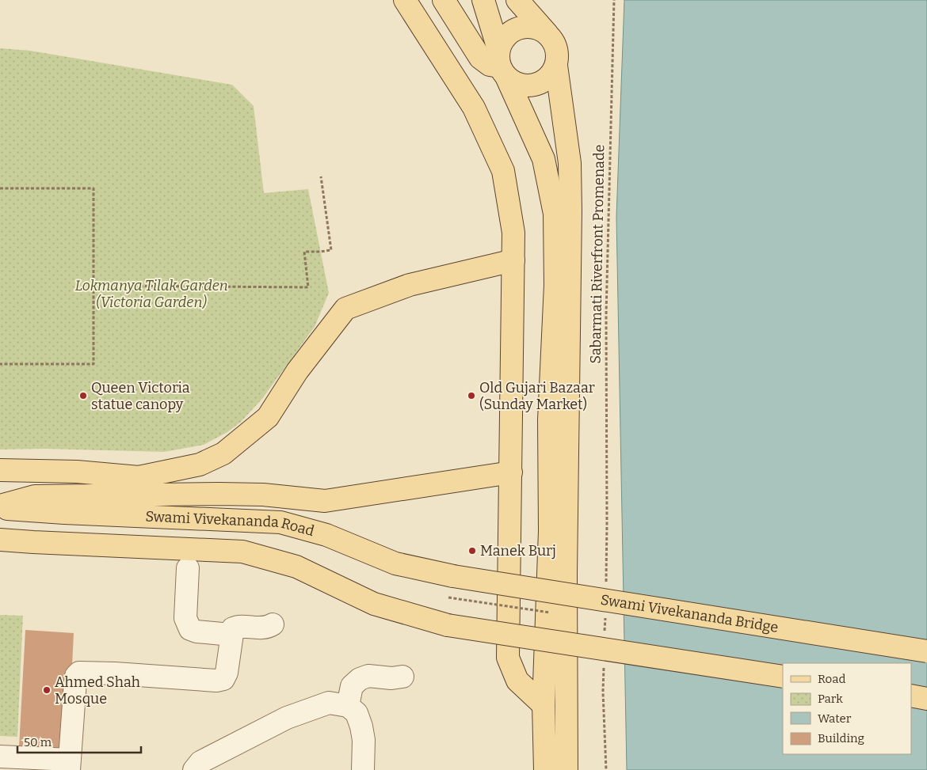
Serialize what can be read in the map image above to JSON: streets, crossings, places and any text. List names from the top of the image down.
{
  "streets": {
    "main road": ["Swami Vivekananda Road", "Swami Vivekananda Bridge"],
    "path": ["Sabarmati Riverfront Promenade"]
  },
  "crossings": [
    ["Swami Vivekananda Road", "Swami Vivekananda Bridge"]
  ],
  "parks": ["Lokmanya Tilak Garden (Victoria Garden)"],
  "places": [
    "Queen Victoria statue canopy",
    "Old Gujari Bazaar (Sunday Market)",
    "Manek Burj",
    "Ahmed Shah Mosque"
  ],
  "legend": [
    "Road",
    "Park",
    "Water",
    "Building"
  ],
  "scale_bar": "50 m"
}
